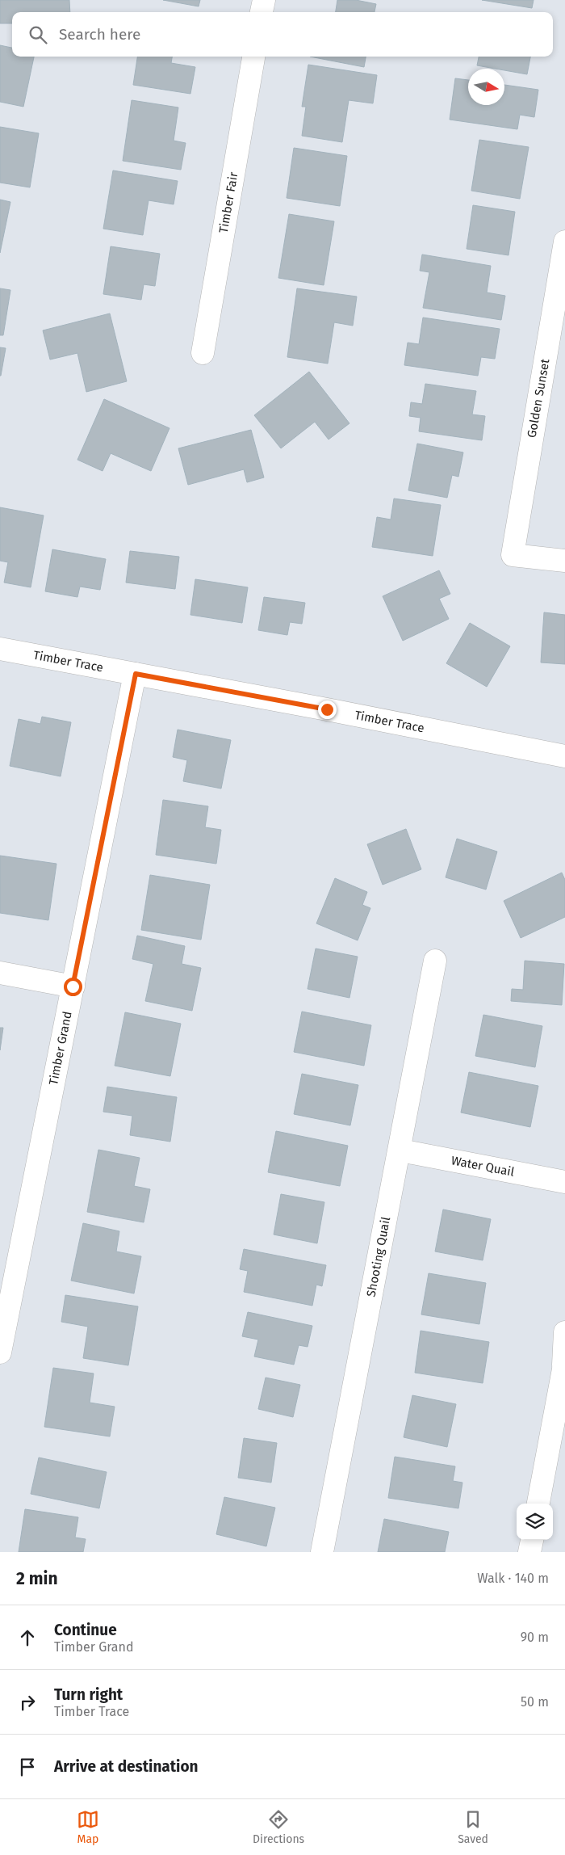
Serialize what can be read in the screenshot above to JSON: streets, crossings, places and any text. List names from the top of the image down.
{
  "streets": {
    "street": [
      "Timber Fair",
      "Golden Sunset",
      "Timber Trace",
      "Timber Grand",
      "Water Quail",
      "Shooting Quail"
    ]
  },
  "crossings": [
    ["Timber Trace", "Timber Grand"],
    ["Water Quail", "Shooting Quail"]
  ],
  "north": "right",
  "page": {
    "search": "Search here",
    "heading": ["2 min", "Walk · 140 m"],
    "list": [
      ["Continue", "Timber Grand", "90 m"],
      ["Turn right", "Timber Trace", "50 m"],
      "Arrive at destination"
    ],
    "nav": ["Map", "Directions", "Saved"]
  }
}
